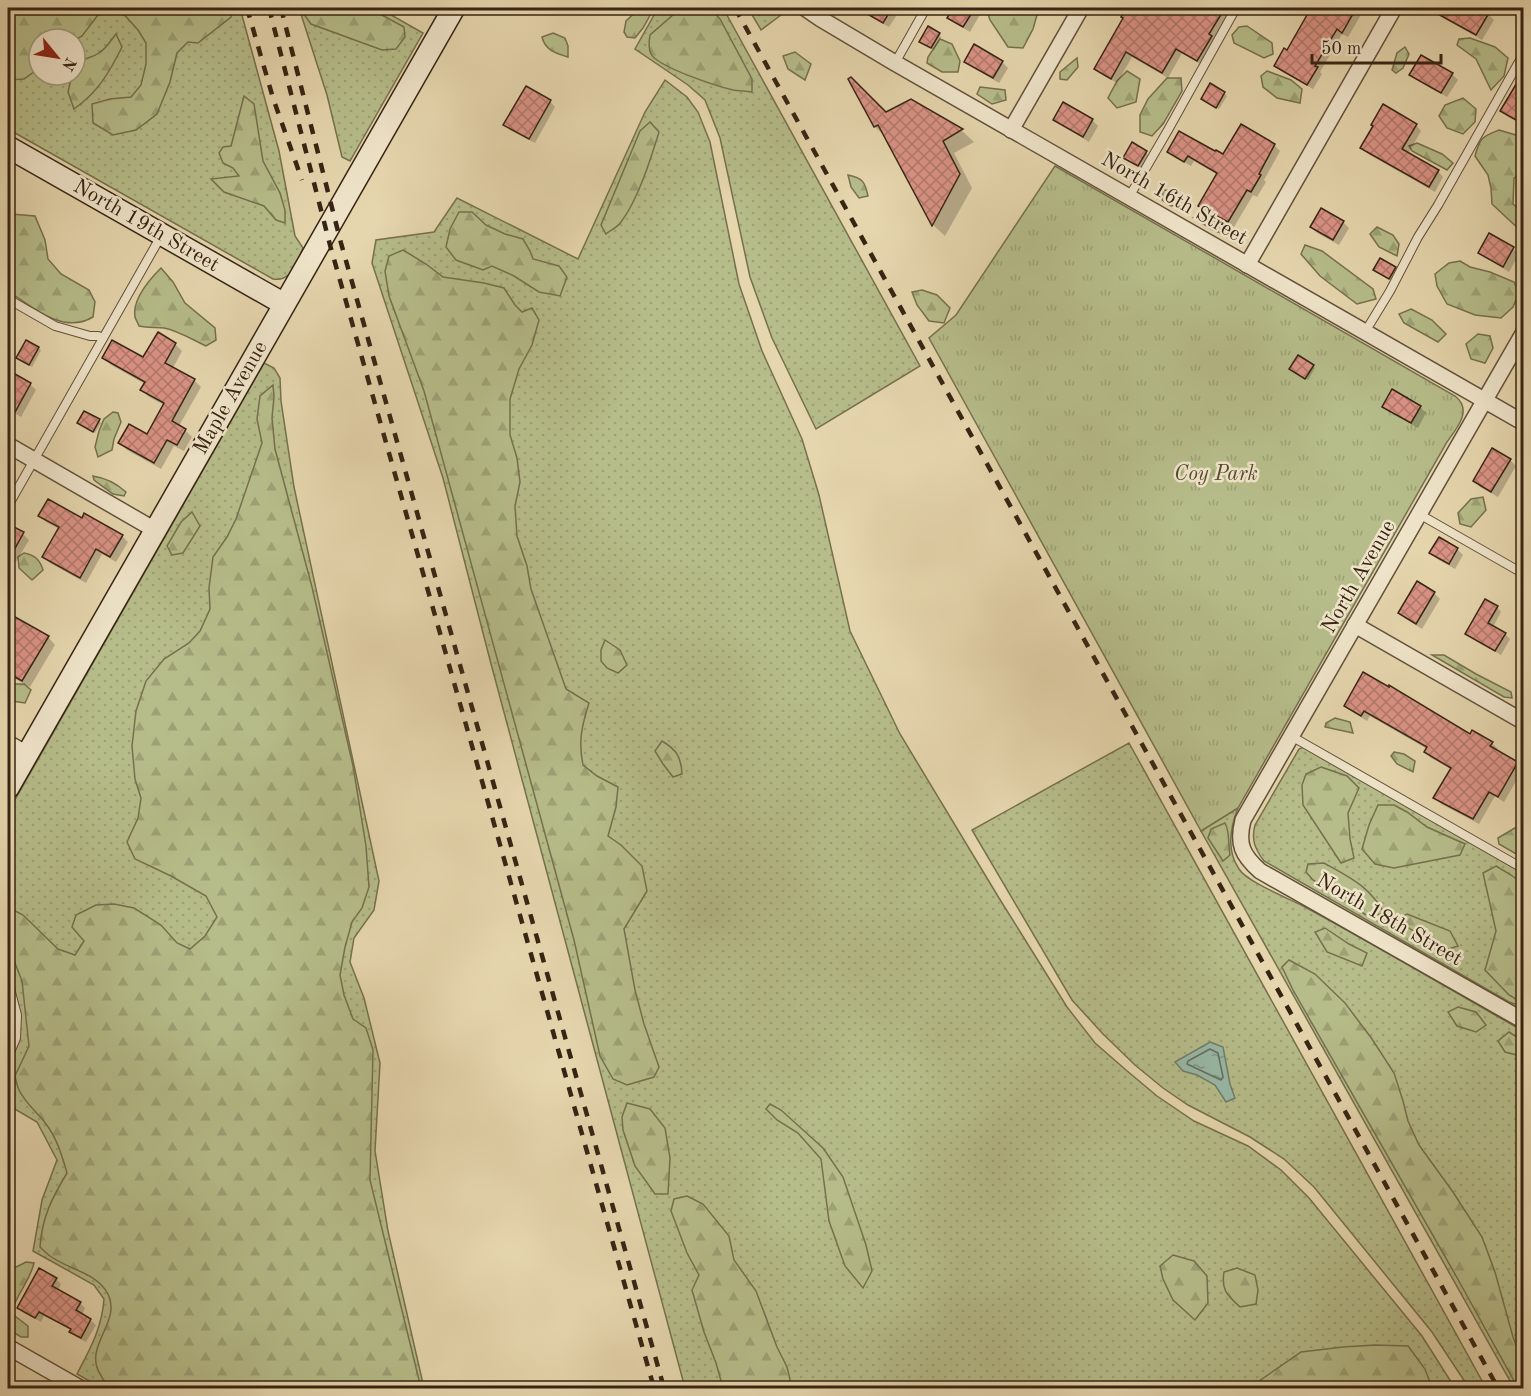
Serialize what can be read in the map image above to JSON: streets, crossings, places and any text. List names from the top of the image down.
{
  "streets": {
    "main road": ["North 19th Street", "Maple Avenue"],
    "street": ["North 16th Street", "North Avenue", "North 18th Street"]
  },
  "crossings": [
    ["North 16th Street", "North Avenue"],
    ["North 19th Street", "Maple Avenue"],
    ["North Avenue", "North 18th Street"]
  ],
  "parks": ["Coy Park"],
  "scale_bar": "50 m",
  "north": "bottom right"
}
